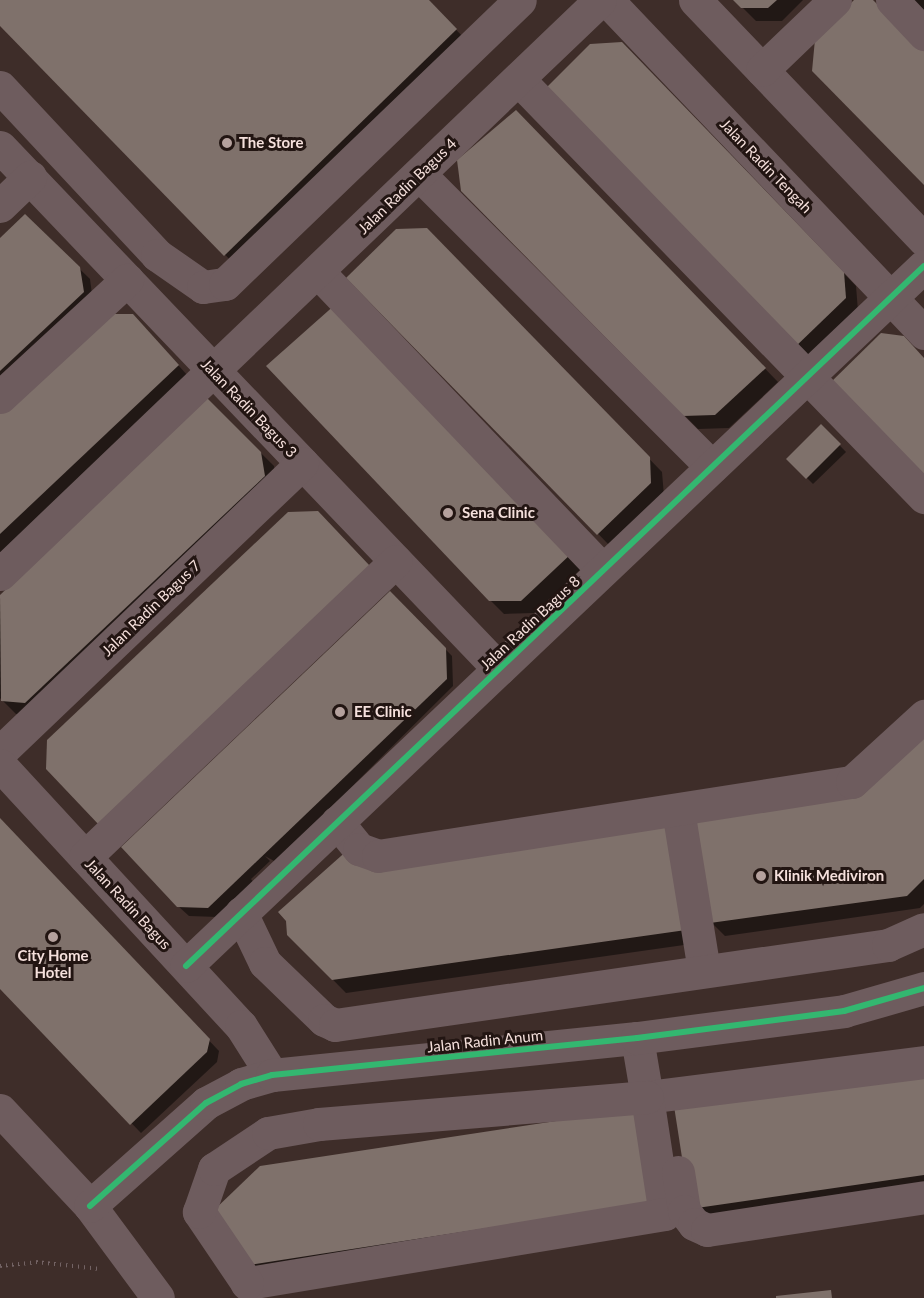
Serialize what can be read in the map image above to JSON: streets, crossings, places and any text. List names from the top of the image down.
{
  "streets": {
    "street": [
      "Jalan Radin Tengah",
      "Jalan Radin Bagus 4",
      "Jalan Radin Bagus 3",
      "Jalan Radin Bagus 7",
      "Jalan Radin Bagus 8",
      "Jalan Radin Bagus",
      "Jalan Radin Anum"
    ]
  },
  "crossings": [
    ["Jalan Radin Tengah", "Jalan Radin Bagus 8"],
    ["Jalan Radin Bagus 4", "Jalan Radin Bagus 3"],
    ["Jalan Radin Bagus 3", "Jalan Radin Bagus 7"],
    ["Jalan Radin Bagus 3", "Jalan Radin Bagus 8"],
    ["Jalan Radin Bagus 8", "Jalan Radin Bagus"],
    ["Jalan Radin Bagus", "Jalan Radin Anum"]
  ],
  "places": [
    "The Store",
    "Sena Clinic",
    "EE Clinic",
    "Klinik Mediviron",
    "City Home Hotel"
  ]
}
